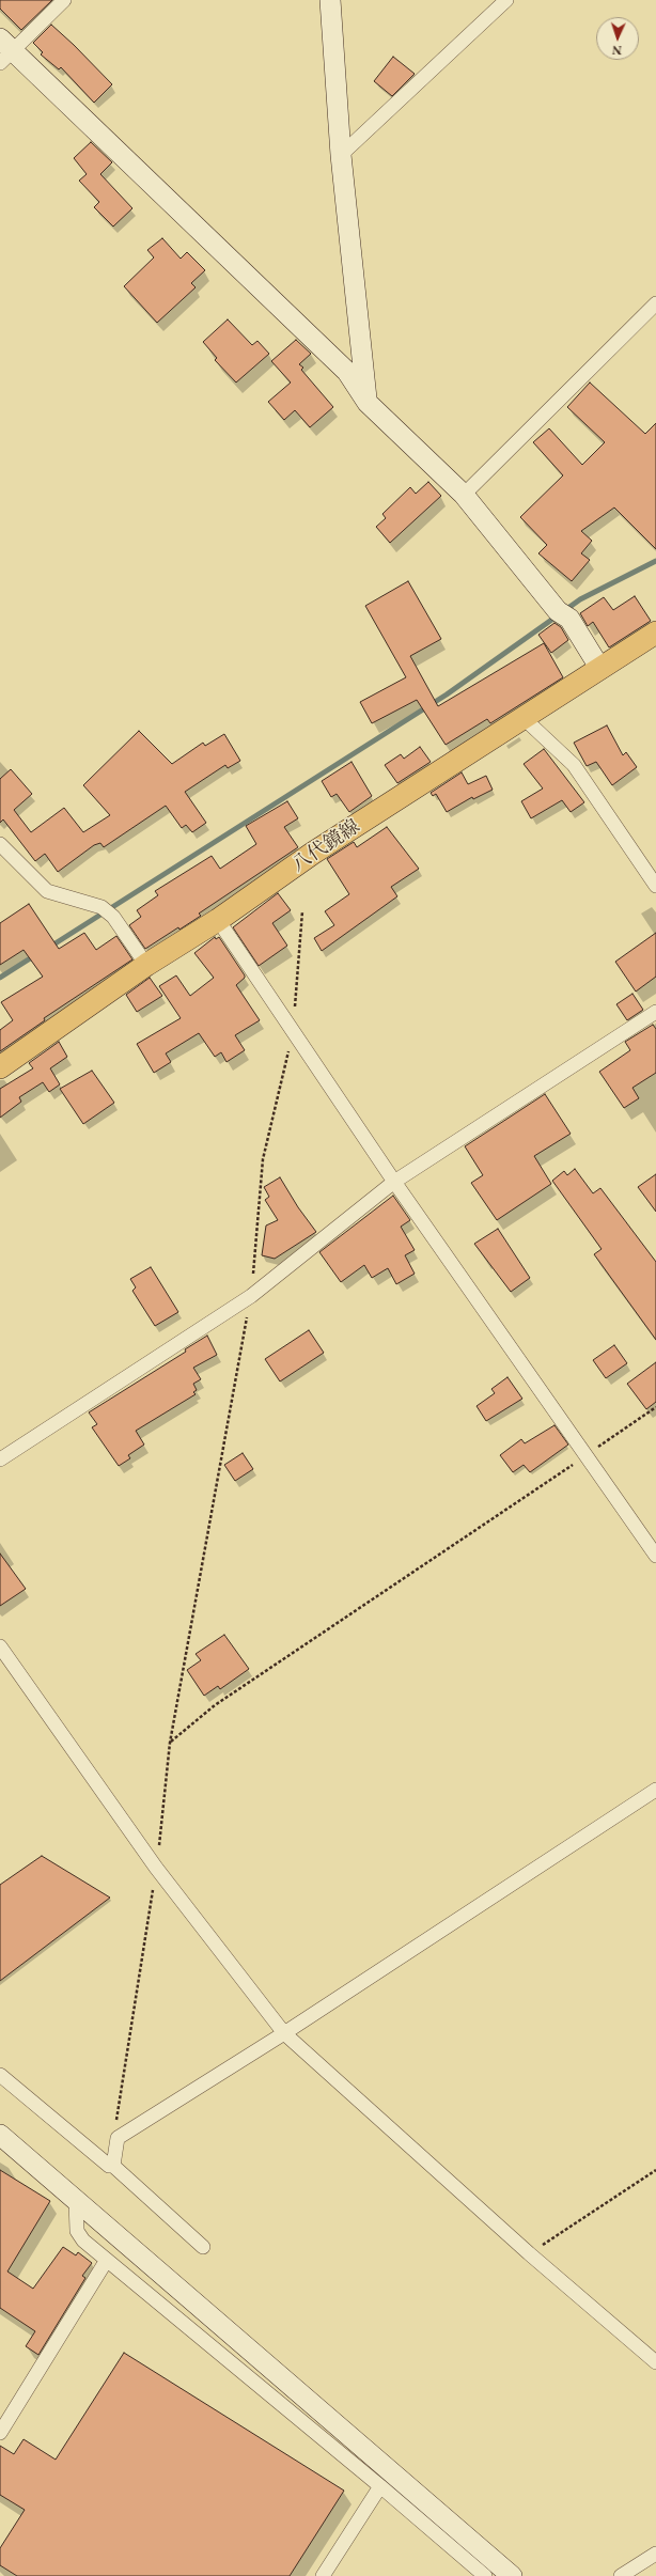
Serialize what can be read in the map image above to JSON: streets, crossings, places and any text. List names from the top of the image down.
{
  "streets": {
    "main road": ["八代鏡線"]
  },
  "north": "bottom"
}
